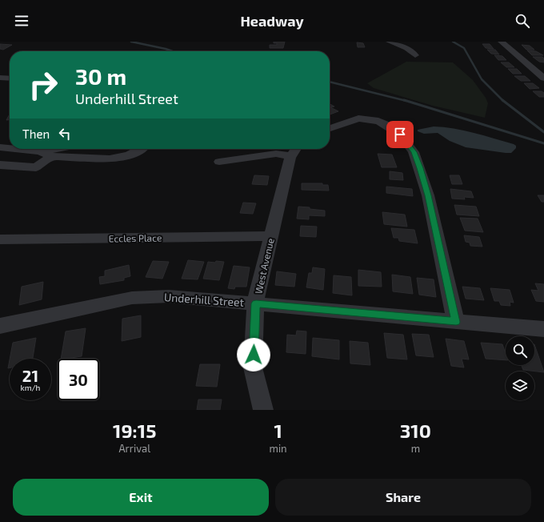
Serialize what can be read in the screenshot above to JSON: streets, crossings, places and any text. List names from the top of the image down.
{
  "streets": {
    "street": ["Eccles Place", "West Avenue", "Underhill Street"]
  },
  "crossings": [
    ["Eccles Place", "West Avenue"],
    ["West Avenue", "Underhill Street"]
  ],
  "page": {
    "header": "Headway",
    "turn": ["30 m", "Underhill Street"],
    "then": "Then",
    "speed": "21 km/h",
    "limit": "30",
    "eta": [
      "19:15",
      "Arrival",
      "1",
      "min",
      "310",
      "m"
    ],
    "buttons": ["Exit", "Share"]
  }
}
